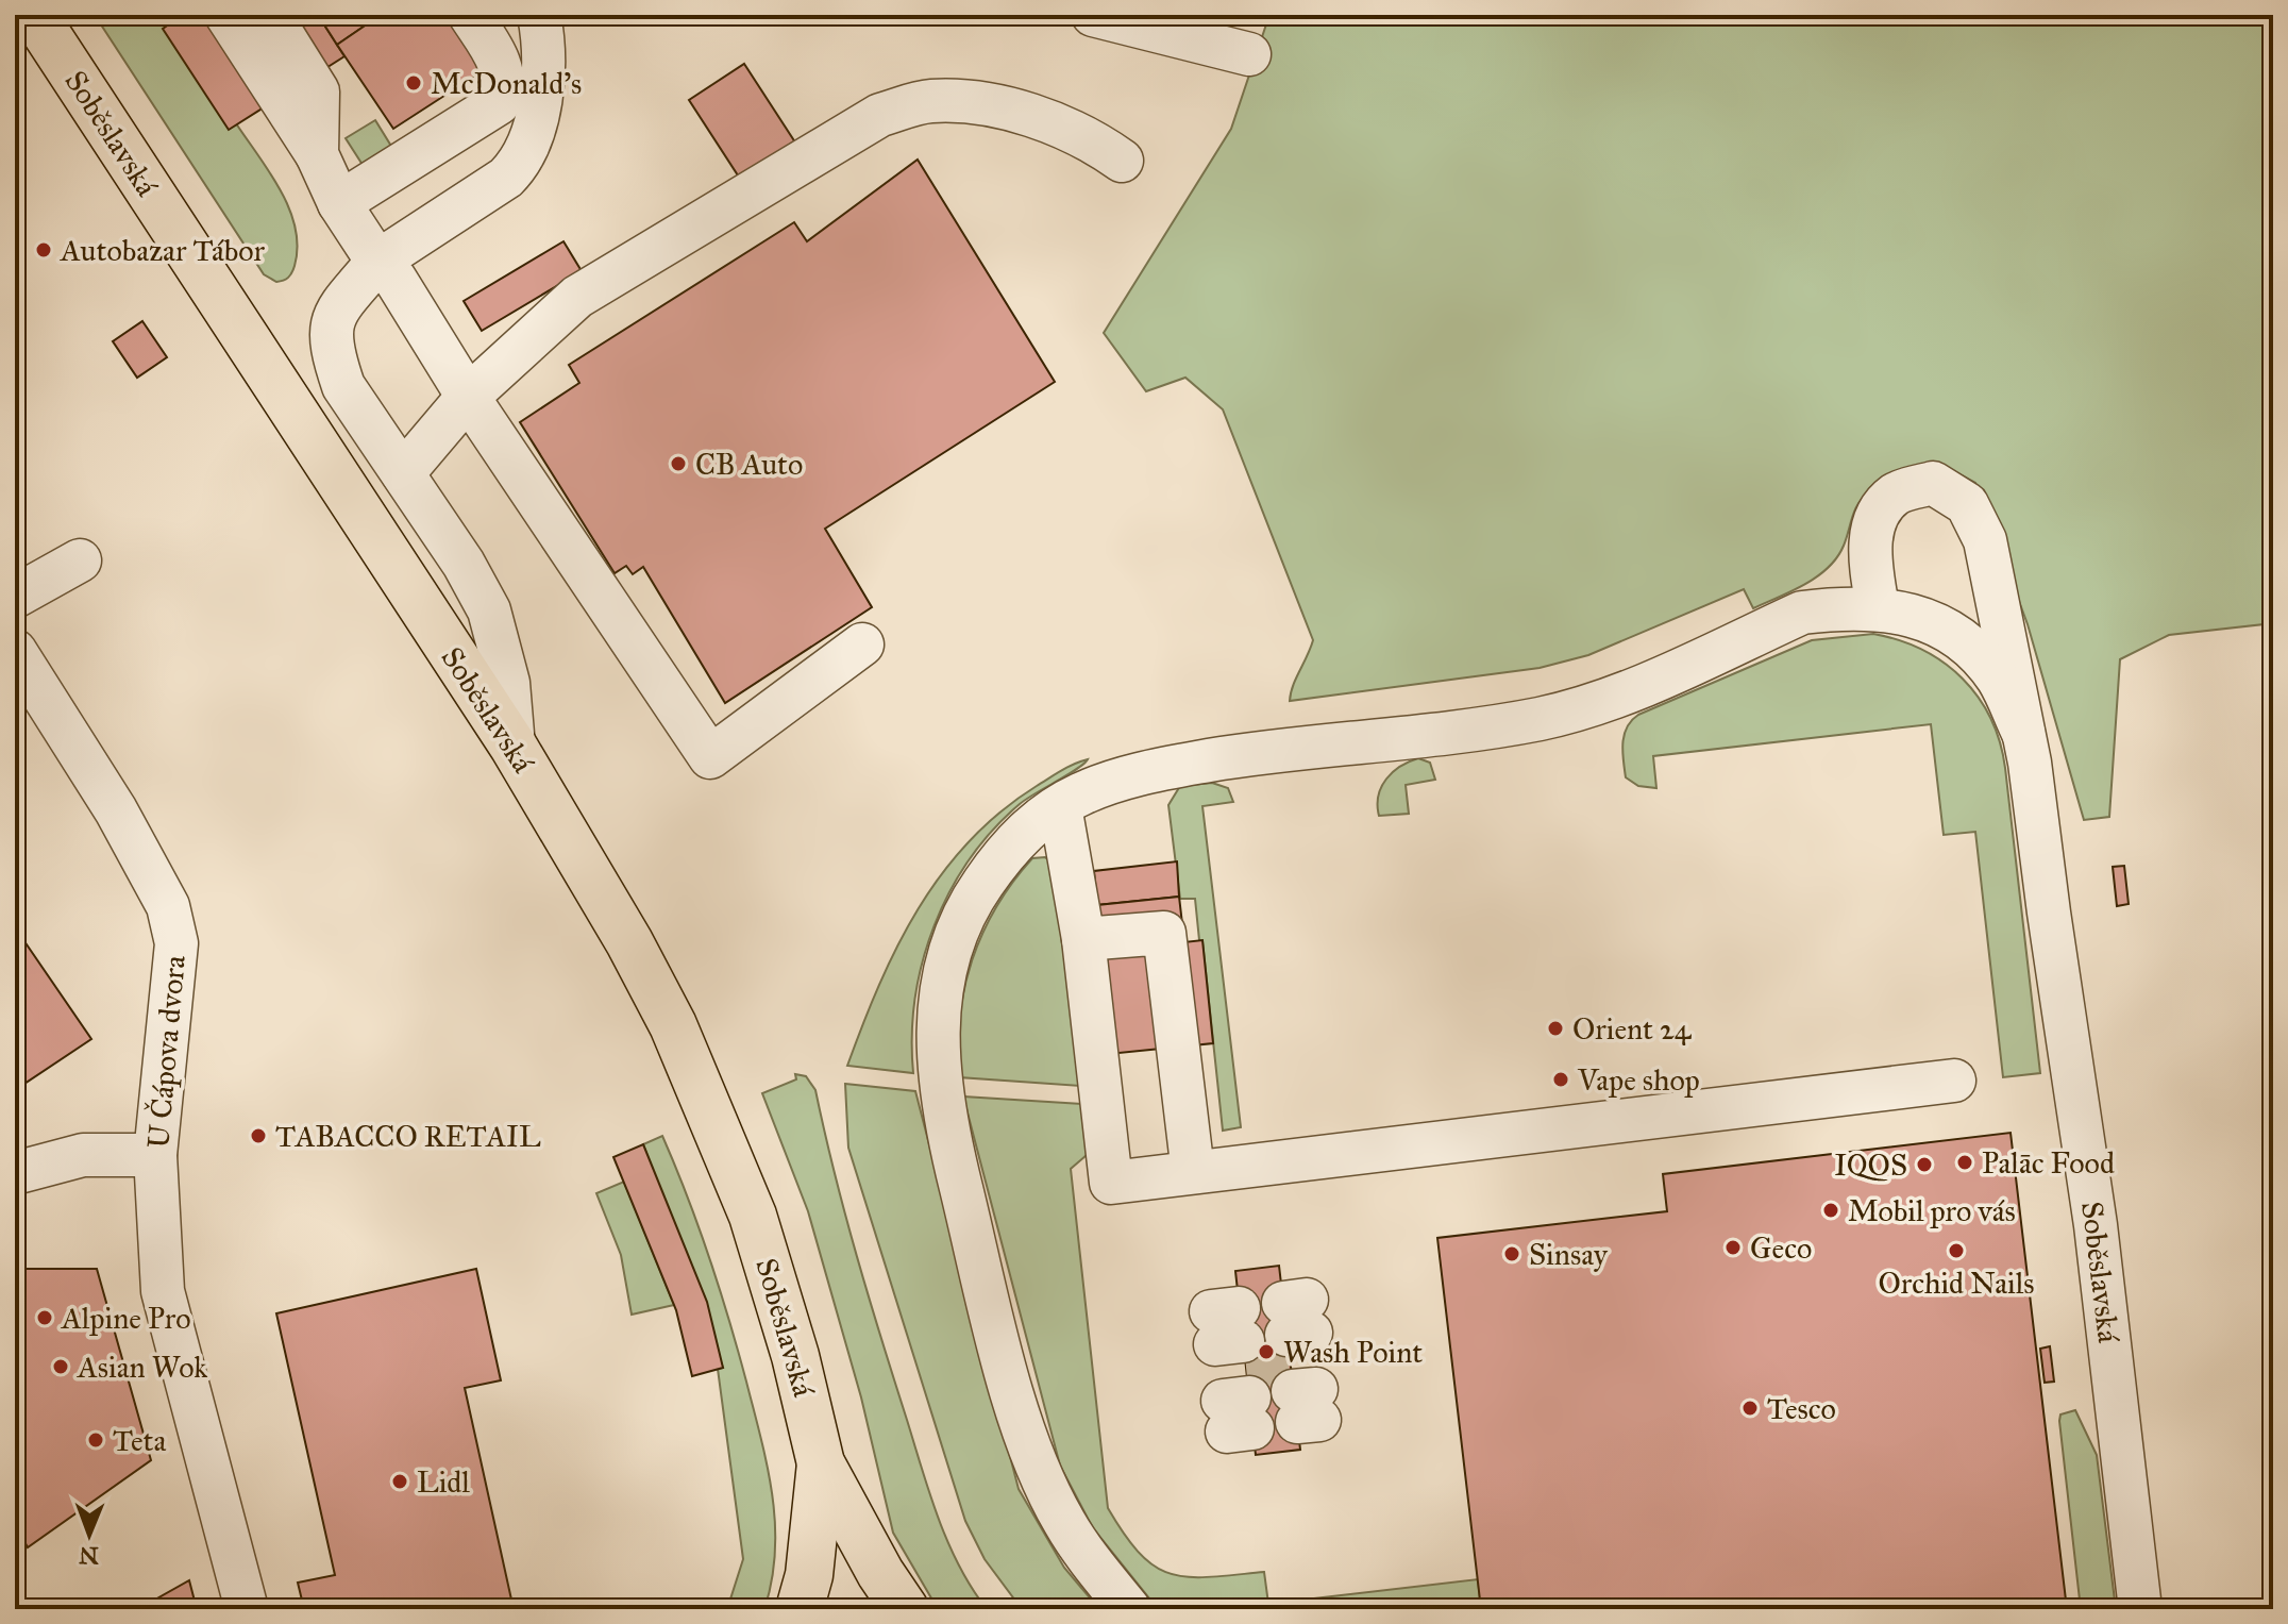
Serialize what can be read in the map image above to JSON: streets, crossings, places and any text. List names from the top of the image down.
{
  "streets": {
    "main road": ["Soběslavská"],
    "street": ["U Čápova dvora"]
  },
  "places": [
    "McDonald's",
    "Autobazar Tábor",
    "CB Auto",
    "Orient 24",
    "Vape shop",
    "TABACCO RETAIL",
    "Palāc Food",
    "IQOS",
    "Mobil pro vás",
    "Geco",
    "Orchid Nails",
    "Sinsay",
    "Alpine Pro",
    "Wash Point",
    "Asian Wok",
    "Tesco",
    "Teta",
    "Lidl"
  ],
  "north": "bottom"
}
